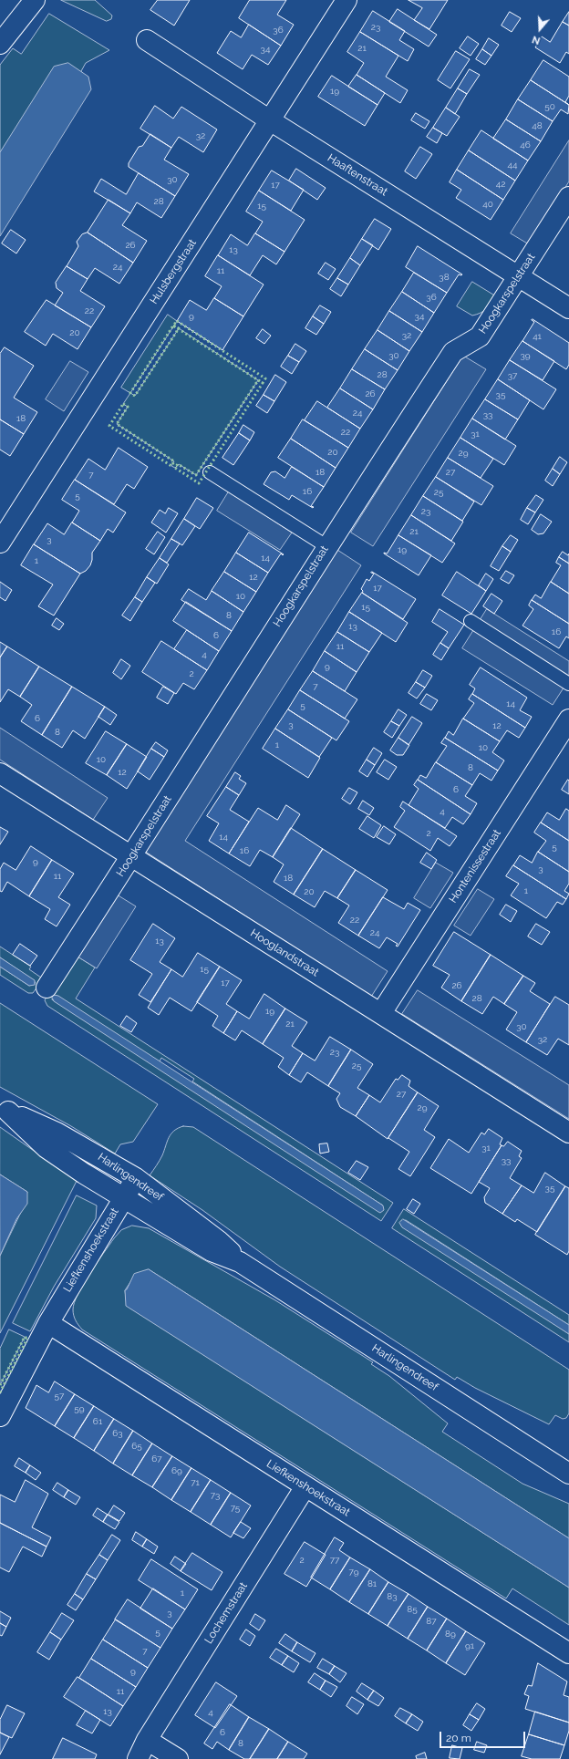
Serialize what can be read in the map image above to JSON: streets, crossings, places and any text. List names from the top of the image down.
{
  "streets": {
    "street": [
      "Haaftenstraat",
      "Hulsbergstraat",
      "Hoogkarspelstraat",
      "Hontenissestraat",
      "Hooglandstraat",
      "Harlingendreef",
      "Liefkenshoekstraat",
      "Lochemstraat"
    ]
  },
  "crossings": [
    ["Haaftenstraat", "Hulsbergstraat"],
    ["Haaftenstraat", "Hoogkarspelstraat"],
    ["Hoogkarspelstraat", "Hooglandstraat"],
    ["Hontenissestraat", "Hooglandstraat"],
    ["Harlingendreef", "Liefkenshoekstraat"],
    ["Liefkenshoekstraat", "Lochemstraat"]
  ],
  "house_numbers": [
    "23",
    "36",
    "21",
    "34",
    "19",
    "50",
    "48",
    "32",
    "46",
    "44",
    "30",
    "42",
    "17",
    "28",
    "40",
    "15",
    "26",
    "13",
    "24",
    "11",
    "38",
    "36",
    "22",
    "9",
    "34",
    "20",
    "32",
    "41",
    "30",
    "39",
    "28",
    "37",
    "26",
    "35",
    "24",
    "33",
    "18",
    "22",
    "31",
    "20",
    "29",
    "18",
    "27",
    "7",
    "16",
    "25",
    "5",
    "23",
    "21",
    "3",
    "19",
    "14",
    "1",
    "12",
    "17",
    "10",
    "15",
    "8",
    "13",
    "16",
    "6",
    "11",
    "4",
    "9",
    "2",
    "7",
    "14",
    "5",
    "6",
    "3",
    "12",
    "8",
    "1",
    "10",
    "10",
    "8",
    "12",
    "6",
    "4",
    "2",
    "14",
    "5",
    "16",
    "9",
    "3",
    "11",
    "18",
    "1",
    "20",
    "22",
    "24",
    "13",
    "15",
    "17",
    "26",
    "28",
    "19",
    "21",
    "30",
    "32",
    "23",
    "25",
    "27",
    "29",
    "31",
    "33",
    "35",
    "57",
    "59",
    "61",
    "63",
    "65",
    "67",
    "69",
    "71",
    "73",
    "75",
    "2",
    "77",
    "79",
    "81",
    "1",
    "83",
    "85",
    "3",
    "87",
    "5",
    "89",
    "91",
    "7",
    "9",
    "11",
    "13",
    "4",
    "6",
    "8"
  ],
  "scale_bar": "20 m",
  "north": "bottom"
}
